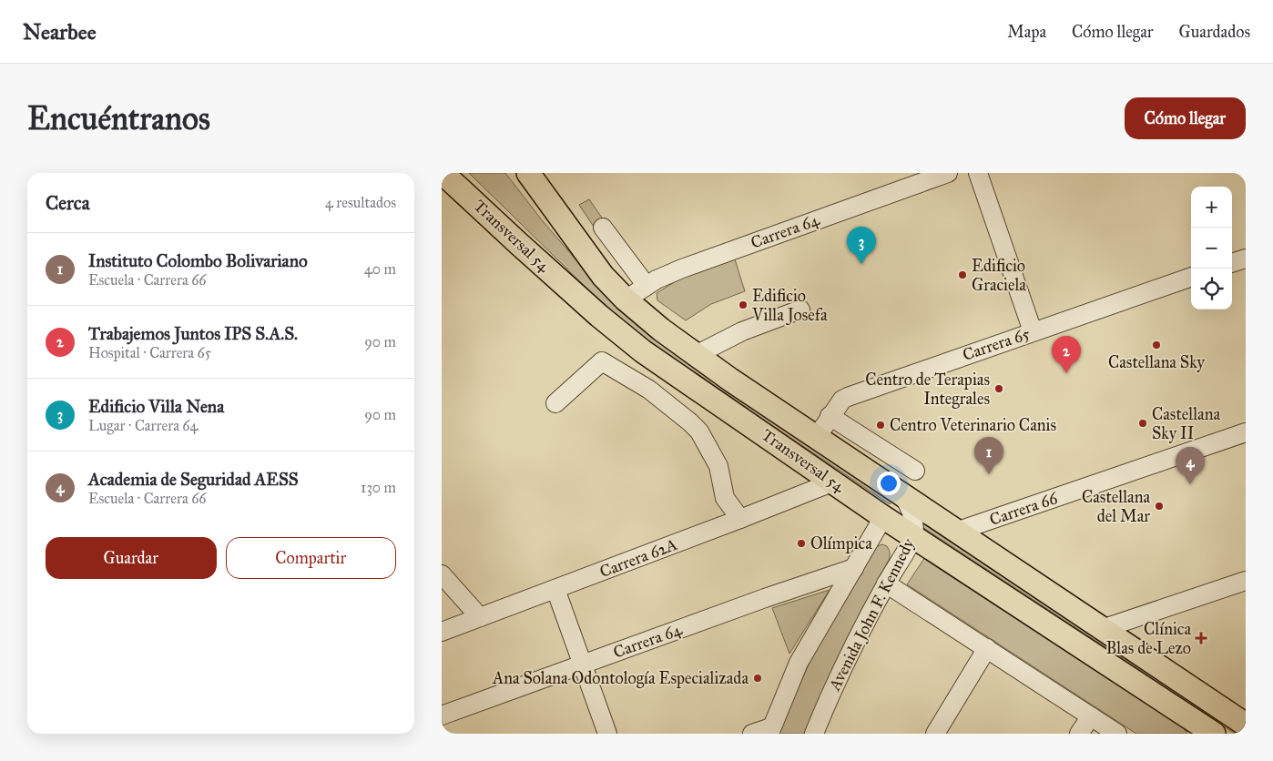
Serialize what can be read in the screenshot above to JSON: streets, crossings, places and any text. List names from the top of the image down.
{
  "streets": {
    "main road": ["Transversal 54"],
    "street": [
      "Carrera 64",
      "Carrera 65",
      "Carrera 66",
      "Carrera 62A",
      "Avenida John F. Kennedy"
    ]
  },
  "crossings": [
    ["Carrera 64", "Transversal 54"],
    ["Transversal 54", "Carrera 65"],
    ["Transversal 54", "Carrera 66"],
    ["Transversal 54", "Carrera 62A"],
    ["Transversal 54", "Avenida John F. Kennedy"]
  ],
  "places": {
    "other": [
      "Edificio Graciela",
      "Edificio Villa Josefa",
      "Castellana Sky",
      "Centro de Terapias Integrales",
      "Castellana Sky II",
      "Centro Veterinario Canis",
      "Castellana del Mar",
      "Olímpica",
      "Ana Solana Odontología Especializada"
    ],
    "health": ["Clínica Blas de Lezo"]
  },
  "page": {
    "header": "Nearbee",
    "nav": ["Mapa", "Cómo llegar", "Guardados"],
    "buttons": [
      "Cómo llegar",
      ["Guardar", "Compartir"]
    ],
    "title": "Encuéntranos",
    "heading": ["Cerca", "4 resultados"],
    "map_buttons": ["+", "−"],
    "pins": [
      "3",
      "2",
      "1",
      "4"
    ],
    "list": [
      {
        "mark": "1",
        "name": "Instituto Colombo Bolivariano",
        "note": "Escuela · Carrera 66",
        "value": "40 m"
      },
      {
        "mark": "2",
        "name": "Trabajemos Juntos IPS S.A.S.",
        "note": "Hospital · Carrera 65",
        "value": "90 m"
      },
      {
        "mark": "3",
        "name": "Edificio Villa Nena",
        "note": "Lugar · Carrera 64",
        "value": "90 m"
      },
      {
        "mark": "4",
        "name": "Academia de Seguridad AESS",
        "note": "Escuela · Carrera 66",
        "value": "130 m"
      }
    ]
  }
}
